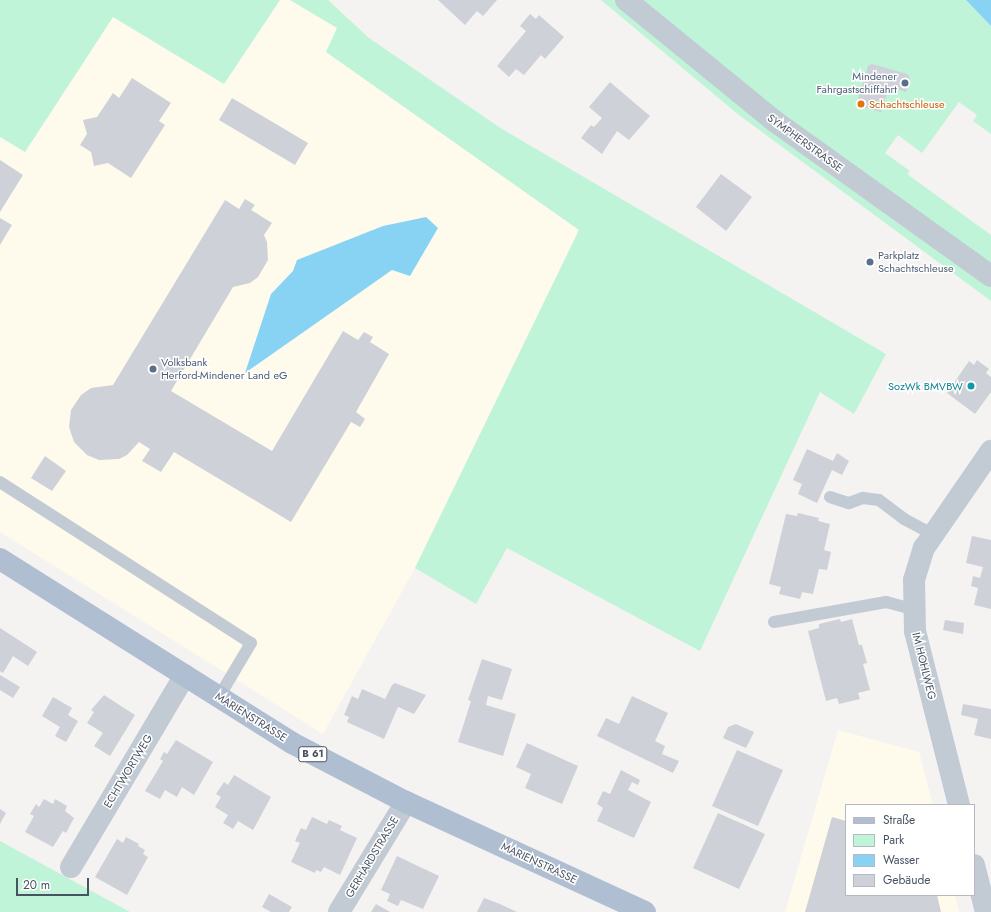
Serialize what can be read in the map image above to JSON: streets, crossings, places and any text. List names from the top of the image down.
{
  "streets": {
    "main road": ["MARIENSTRASSE", "B 61"],
    "street": [
      "SYMPHERSTRASSE",
      "IM HOHLWEG",
      "ECHTWORTWEG",
      "GERHARDSTRASSE"
    ]
  },
  "crossings": [
    ["MARIENSTRASSE", "ECHTWORTWEG"],
    ["MARIENSTRASSE", "GERHARDSTRASSE"]
  ],
  "places": [
    "Mindener Fahrgastschiffahrt",
    "Schachtschleuse",
    "Parkplatz Schachtschleuse",
    "Volksbank Herford-Mindener Land eG",
    "SozWk BMVBW"
  ],
  "legend": [
    "Straße",
    "Park",
    "Wasser",
    "Gebäude"
  ],
  "scale_bar": "20 m"
}
